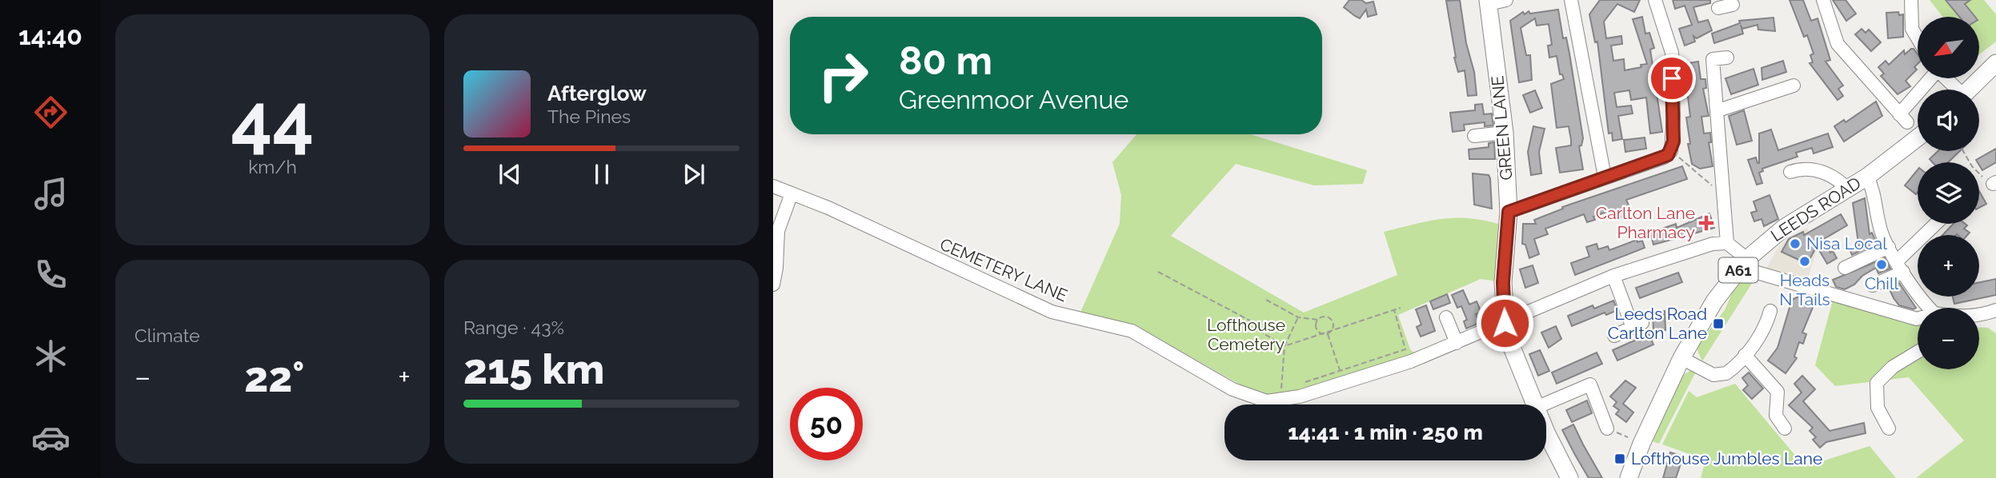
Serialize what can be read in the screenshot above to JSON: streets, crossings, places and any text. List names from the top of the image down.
{
  "streets": {
    "main road": ["GREEN LANE", "LEEDS ROAD", "A61"],
    "street": ["CEMETERY LANE"]
  },
  "crossings": [
    ["GREEN LANE", "CEMETERY LANE"]
  ],
  "parks": ["Lofthouse Cemetery"],
  "places": {
    "health": ["Carlton Lane Pharmacy"],
    "other": ["Nisa Local", "Heads N Tails", "Chill"],
    "transit": ["Leeds Road Carlton Lane", "Lofthouse Jumbles Lane"]
  },
  "north": "bottom left",
  "page": {
    "tabs": "14:40",
    "tile": [
      ["44", "km/h"],
      "Climate",
      ["Range · 43%", "215 km"]
    ],
    "map_buttons": ["+", "−"],
    "turn": ["80 m", "Greenmoor Avenue"],
    "song": ["Afterglow", "The Pines"],
    "heat": ["−", "22°", "+"],
    "limit": "50",
    "trip": "14:41 · 1 min · 250 m"
  }
}
